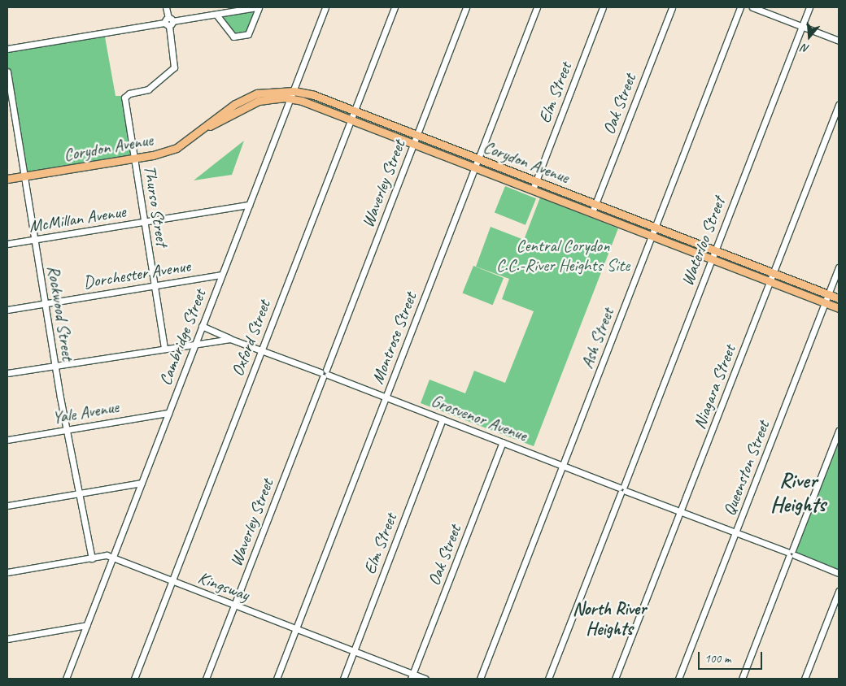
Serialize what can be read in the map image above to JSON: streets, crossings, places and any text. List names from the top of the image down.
{
  "streets": {
    "main road": ["Corydon Avenue"],
    "street": [
      "Elm Street",
      "Oak Street",
      "Waverley Street",
      "Thurso Street",
      "McMillan Avenue",
      "Waterloo Street",
      "Dorchester Avenue",
      "Rockwood Street",
      "Cambridge Street",
      "Oxford Street",
      "Montrose Street",
      "Ash Street",
      "Niagara Street",
      "Yale Avenue",
      "Grosvenor Avenue",
      "Queenston Street",
      "Kingsway"
    ]
  },
  "crossings": [
    ["Elm Street", "Corydon Avenue"],
    ["Elm Street", "Grosvenor Avenue"],
    ["Elm Street", "Kingsway"],
    ["Oak Street", "Corydon Avenue"],
    ["Oak Street", "Grosvenor Avenue"],
    ["Oak Street", "Kingsway"],
    ["Corydon Avenue", "Waverley Street"],
    ["Corydon Avenue", "Thurso Street"],
    ["Corydon Avenue", "Waterloo Street"],
    ["Corydon Avenue", "Rockwood Street"],
    ["Corydon Avenue", "Cambridge Street"],
    ["Corydon Avenue", "Oxford Street"],
    ["Corydon Avenue", "Montrose Street"],
    ["Corydon Avenue", "Ash Street"],
    ["Corydon Avenue", "Niagara Street"],
    ["Corydon Avenue", "Queenston Street"],
    ["Waverley Street", "Grosvenor Avenue"],
    ["Waverley Street", "Kingsway"],
    ["Thurso Street", "McMillan Avenue"],
    ["Thurso Street", "Dorchester Avenue"],
    ["Thurso Street", "Grosvenor Avenue"],
    ["McMillan Avenue", "Rockwood Street"],
    ["McMillan Avenue", "Cambridge Street"],
    ["Waterloo Street", "Grosvenor Avenue"],
    ["Dorchester Avenue", "Rockwood Street"],
    ["Dorchester Avenue", "Cambridge Street"],
    ["Rockwood Street", "Yale Avenue"],
    ["Rockwood Street", "Grosvenor Avenue"],
    ["Rockwood Street", "Kingsway"],
    ["Cambridge Street", "Yale Avenue"],
    ["Cambridge Street", "Grosvenor Avenue"],
    ["Cambridge Street", "Kingsway"],
    ["Oxford Street", "Grosvenor Avenue"],
    ["Oxford Street", "Kingsway"],
    ["Montrose Street", "Grosvenor Avenue"],
    ["Montrose Street", "Kingsway"],
    ["Ash Street", "Grosvenor Avenue"],
    ["Niagara Street", "Grosvenor Avenue"],
    ["Grosvenor Avenue", "Queenston Street"]
  ],
  "districts": ["River Heights", "North River Heights"],
  "parks": ["Central Corydon C.C.-River Heights Site"],
  "scale_bar": "100 m",
  "north": "bottom"
}
